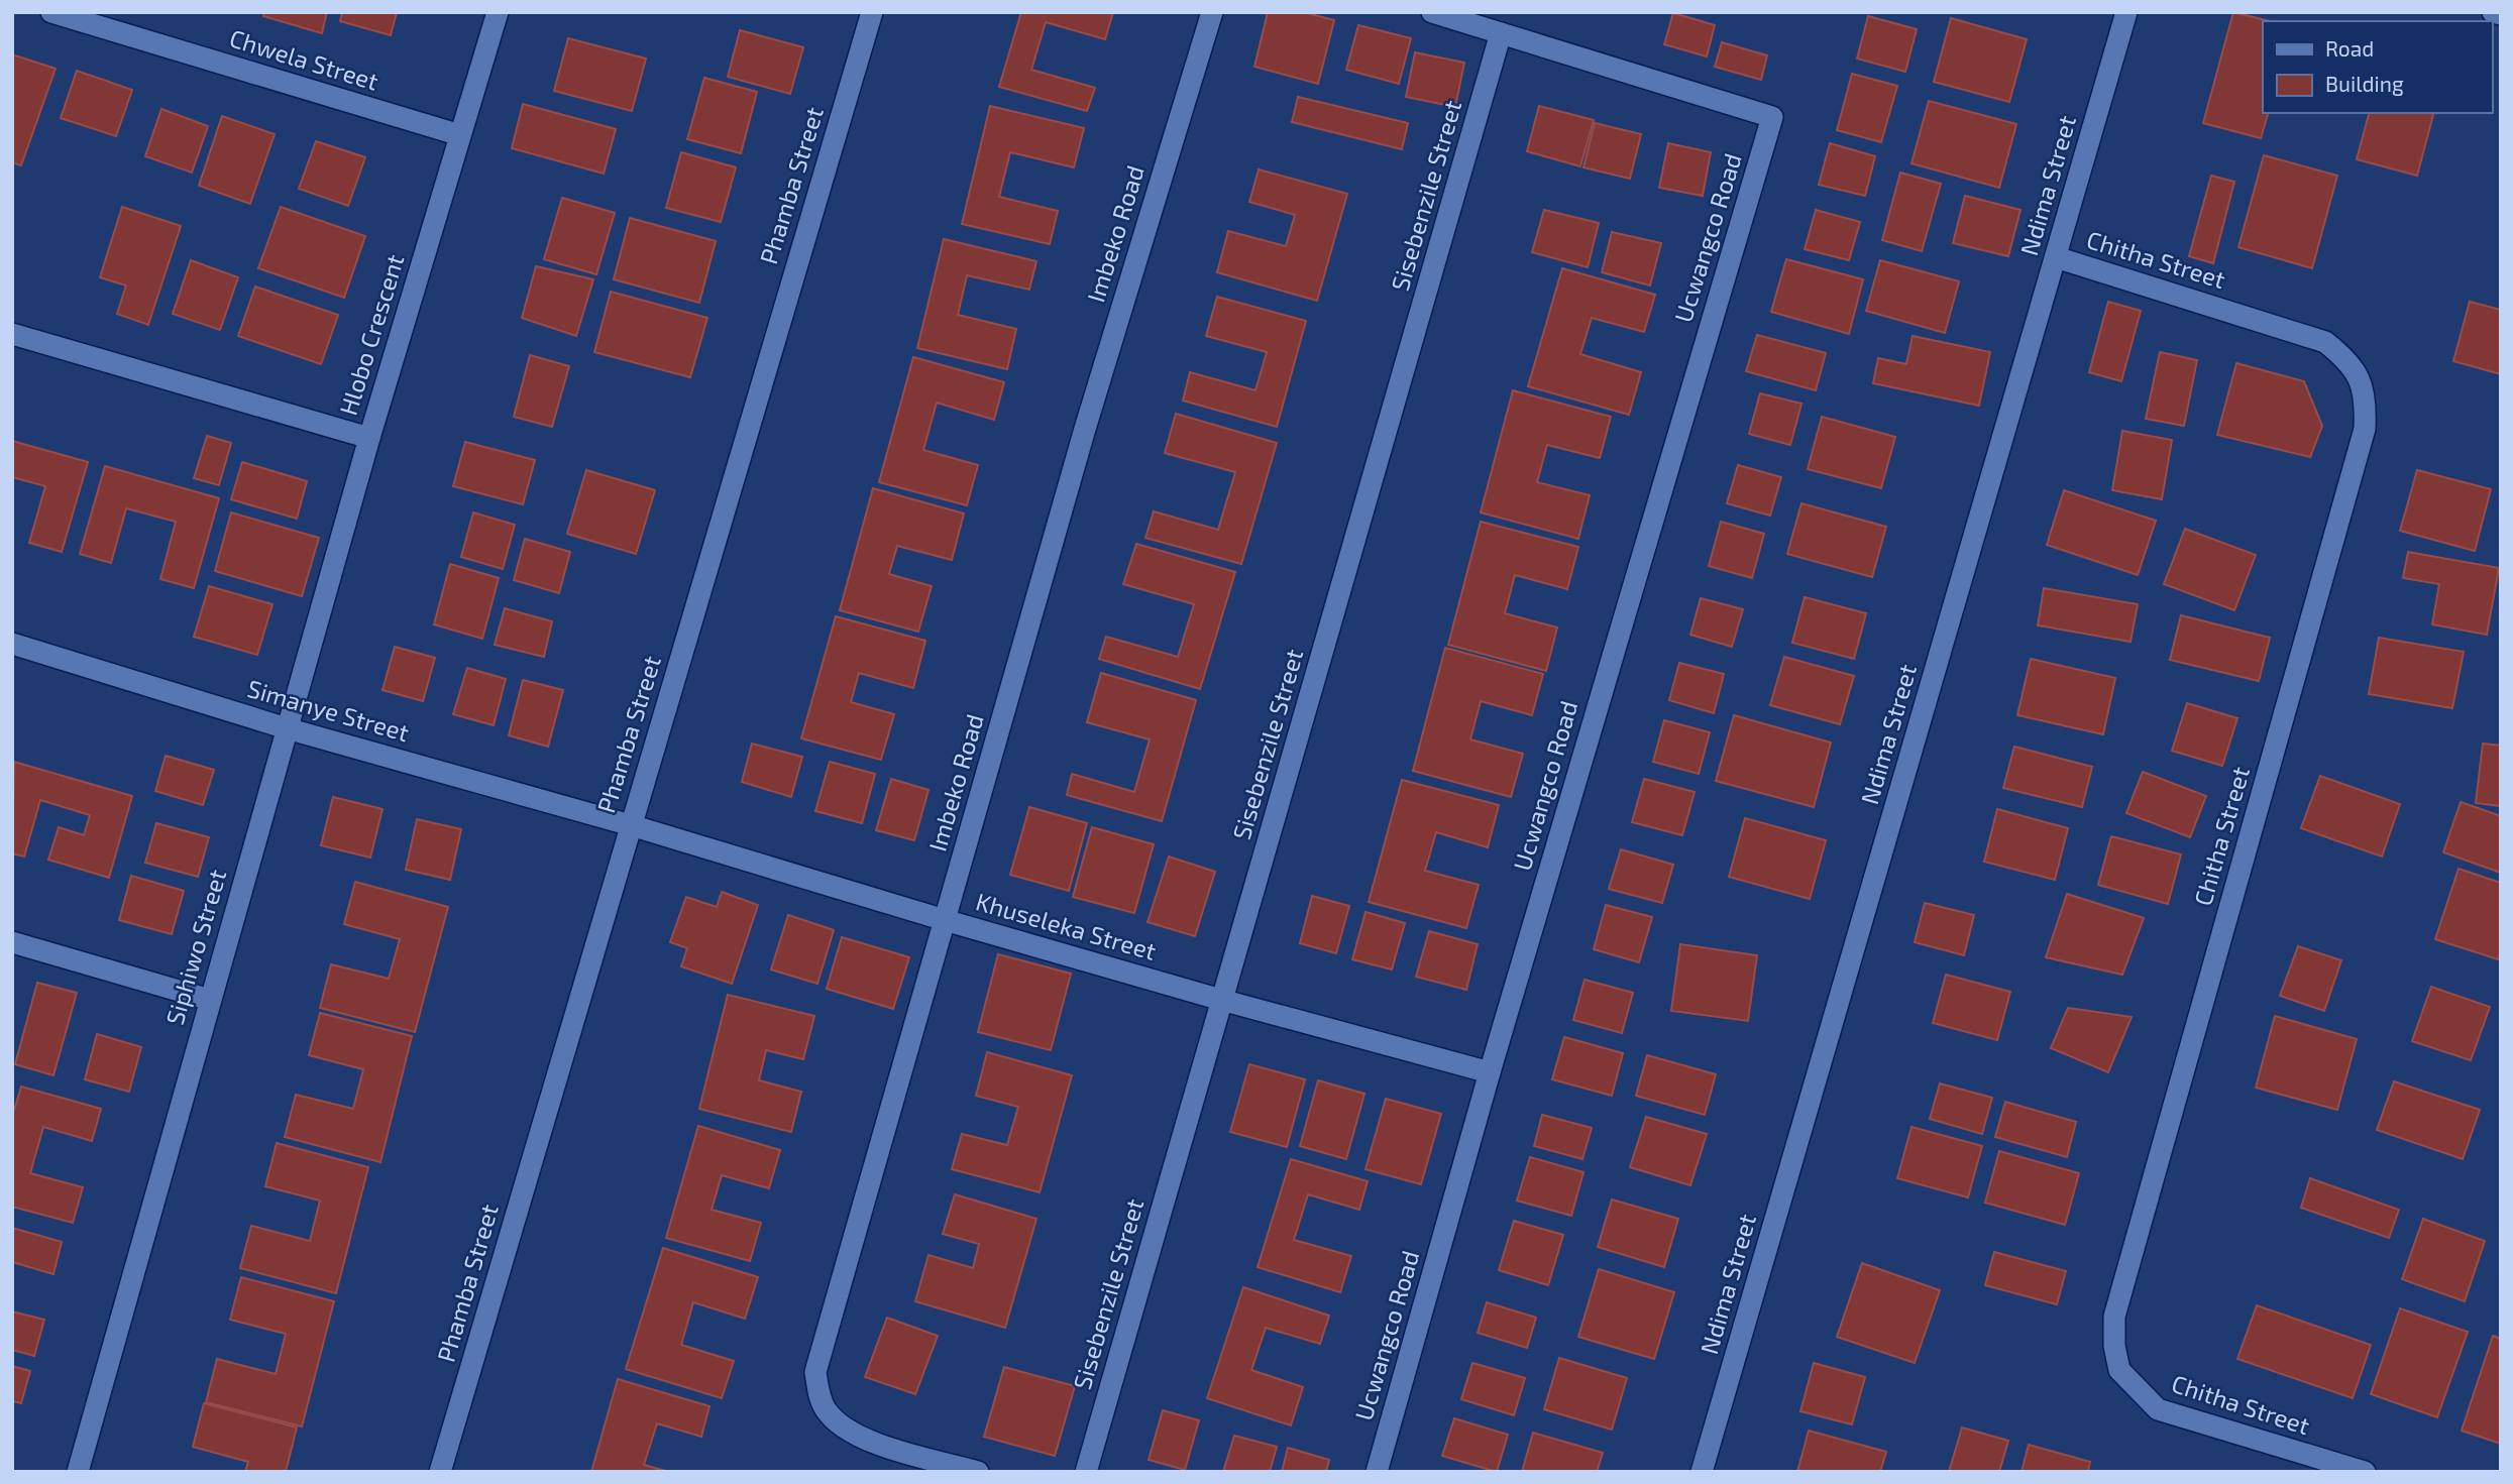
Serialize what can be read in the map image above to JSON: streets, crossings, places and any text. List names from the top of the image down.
{
  "streets": {
    "street": [
      "Chwela Street",
      "Phamba Street",
      "Ndima Street",
      "Sisebenzile Street",
      "Imbeko Road",
      "Ucwangco Road",
      "Chitha Street",
      "Hlobo Crescent",
      "Simanye Street",
      "Khuseleka Street",
      "Siphiwo Street"
    ]
  },
  "crossings": [
    ["Chwela Street", "Hlobo Crescent"],
    ["Phamba Street", "Simanye Street"],
    ["Phamba Street", "Khuseleka Street"],
    ["Ndima Street", "Chitha Street"],
    ["Sisebenzile Street", "Ucwangco Road"],
    ["Sisebenzile Street", "Khuseleka Street"],
    ["Imbeko Road", "Khuseleka Street"],
    ["Ucwangco Road", "Khuseleka Street"],
    ["Hlobo Crescent", "Siphiwo Street"],
    ["Simanye Street", "Khuseleka Street"],
    ["Simanye Street", "Siphiwo Street"]
  ],
  "legend": ["Road", "Building"]
}
